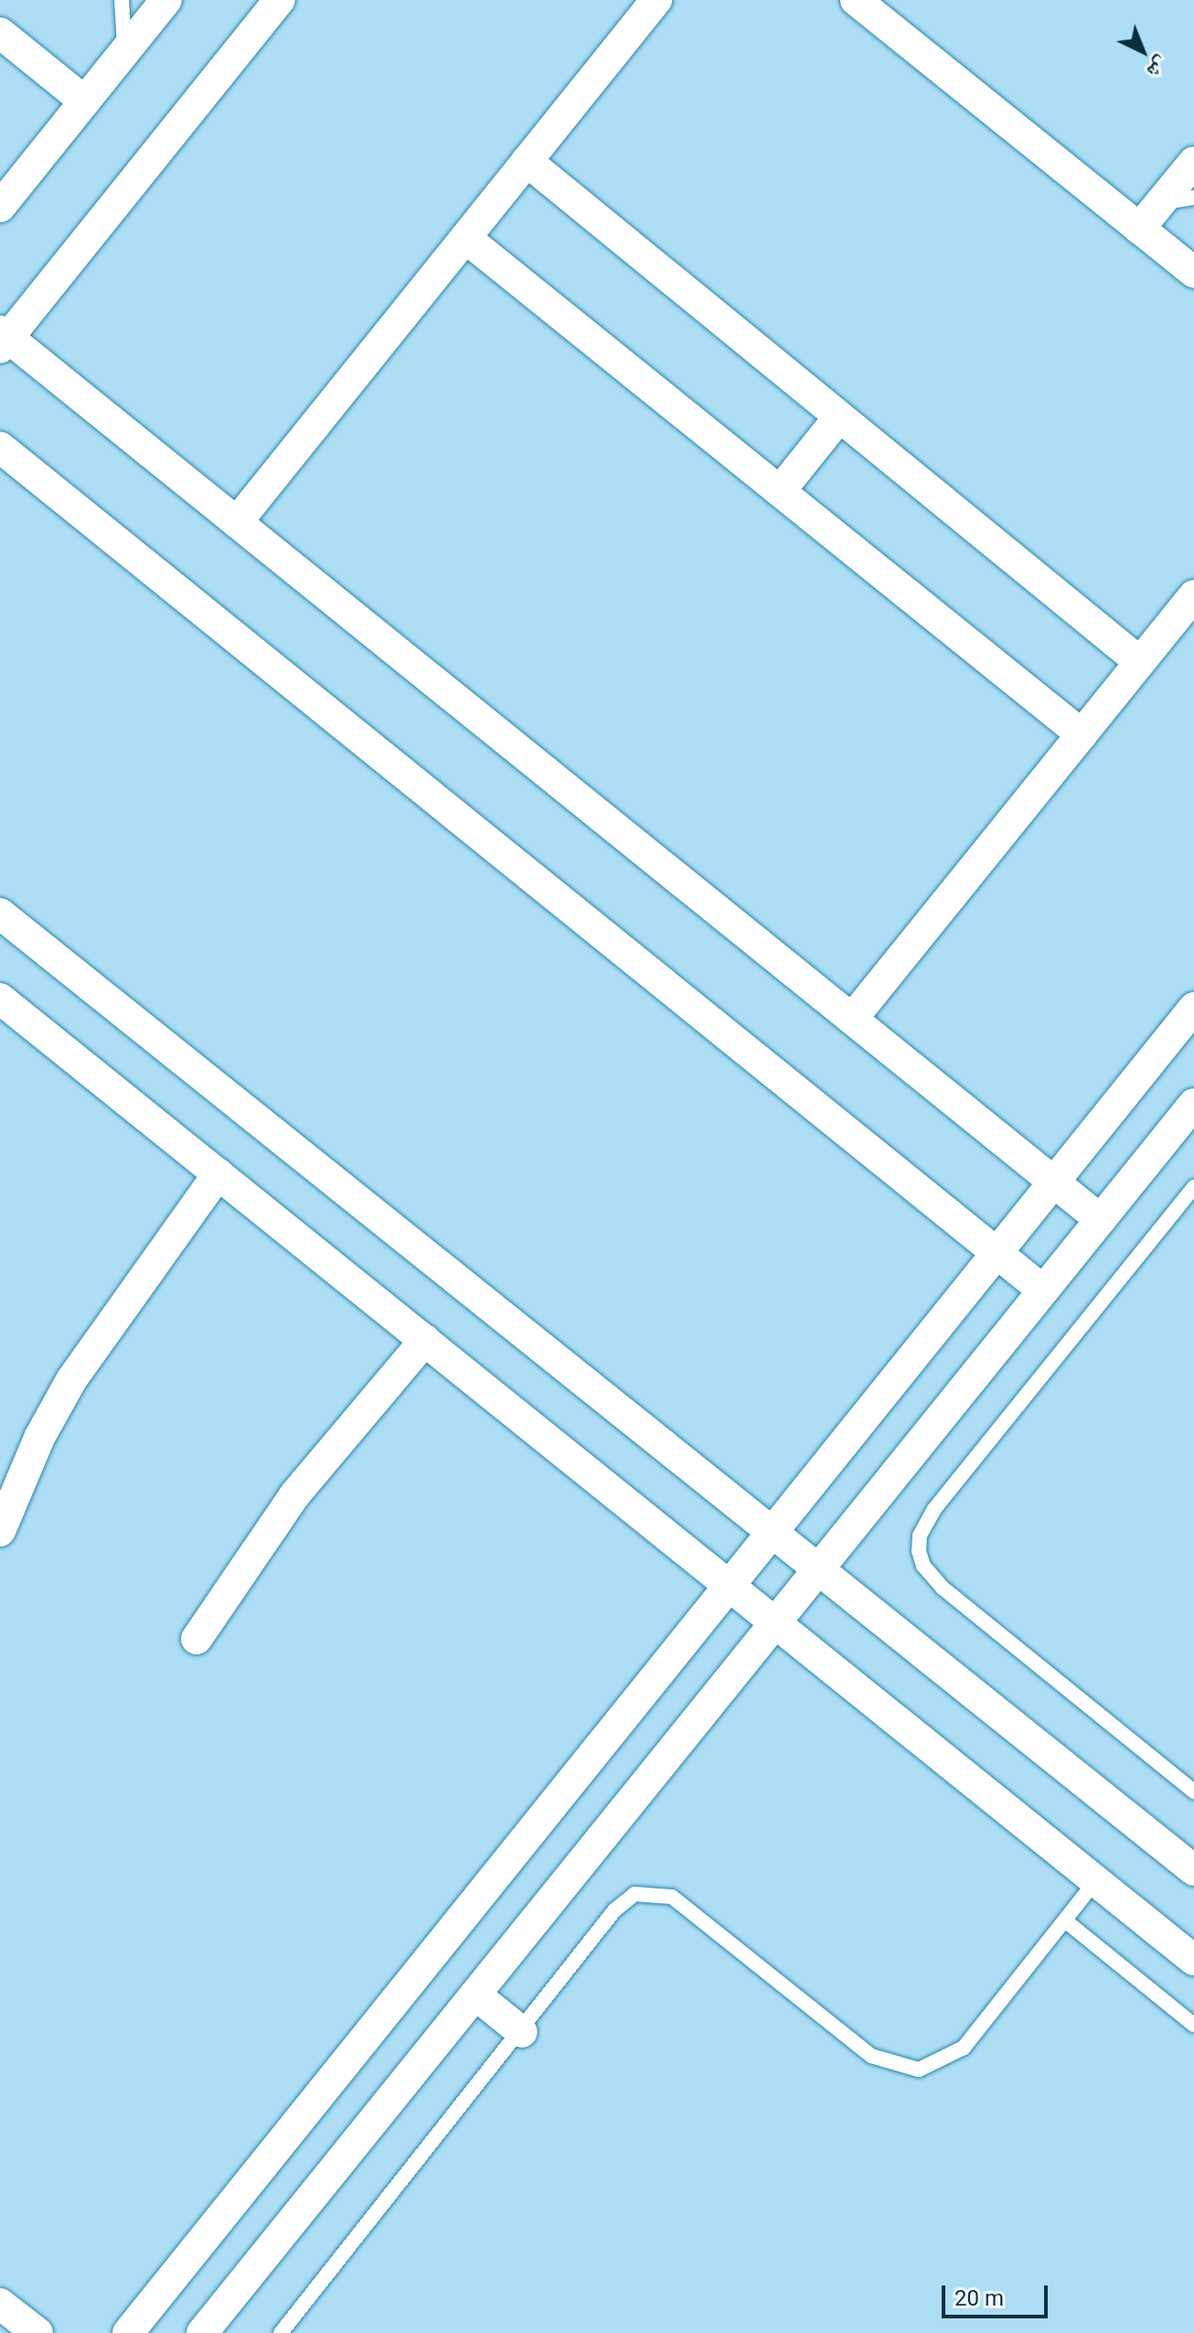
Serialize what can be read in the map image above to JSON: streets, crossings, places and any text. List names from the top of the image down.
{
  "scale_bar": "20 m",
  "north": "bottom right"
}
